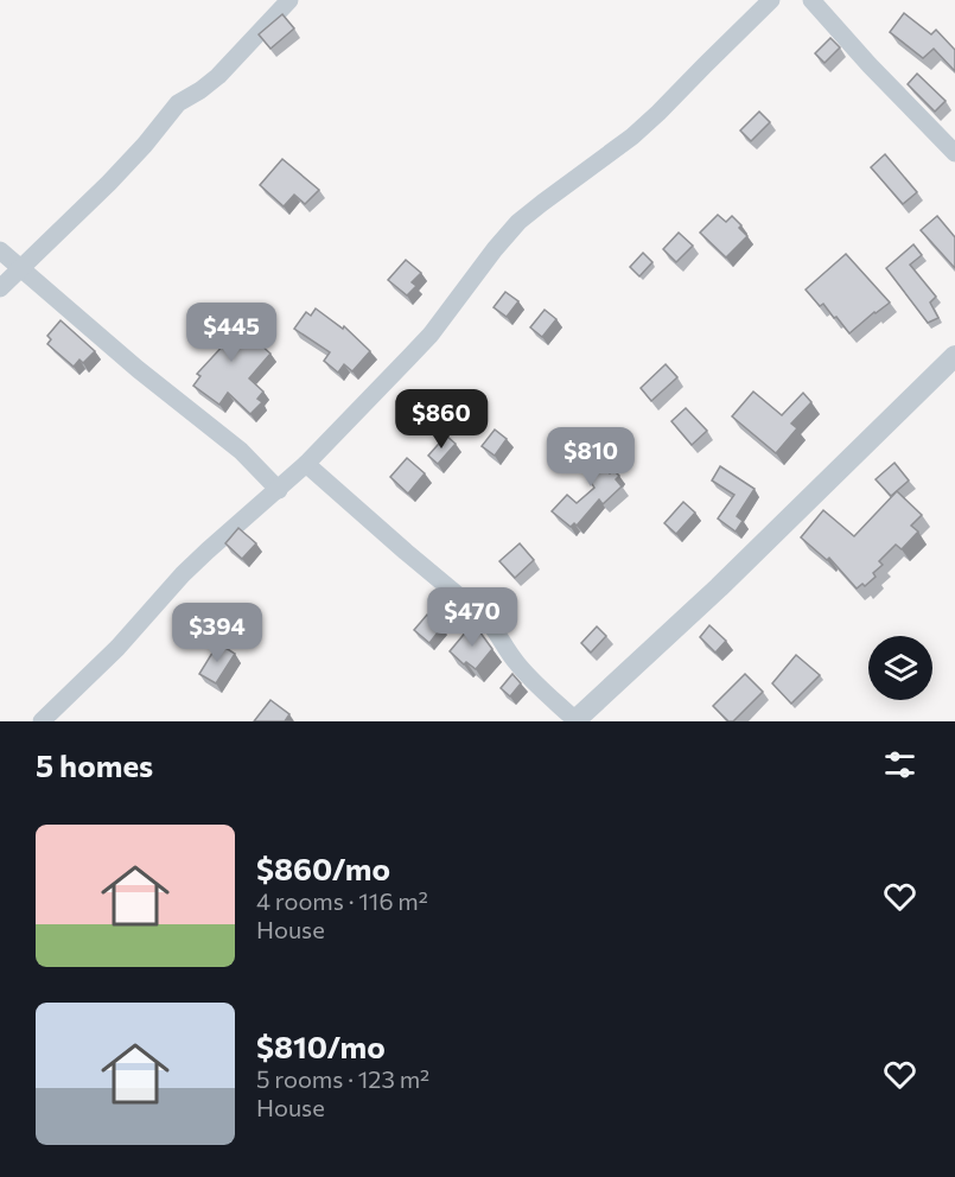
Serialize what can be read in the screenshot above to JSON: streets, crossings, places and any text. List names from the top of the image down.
{
  "page": {
    "price": [
      "$445",
      "$860",
      "$810",
      "$470",
      "$394"
    ],
    "heading": "5 homes",
    "list": [
      {
        "name": "$860/mo",
        "note": "4 rooms · 116 m² · House"
      },
      {
        "name": "$810/mo",
        "note": "5 rooms · 123 m² · House"
      }
    ]
  }
}
